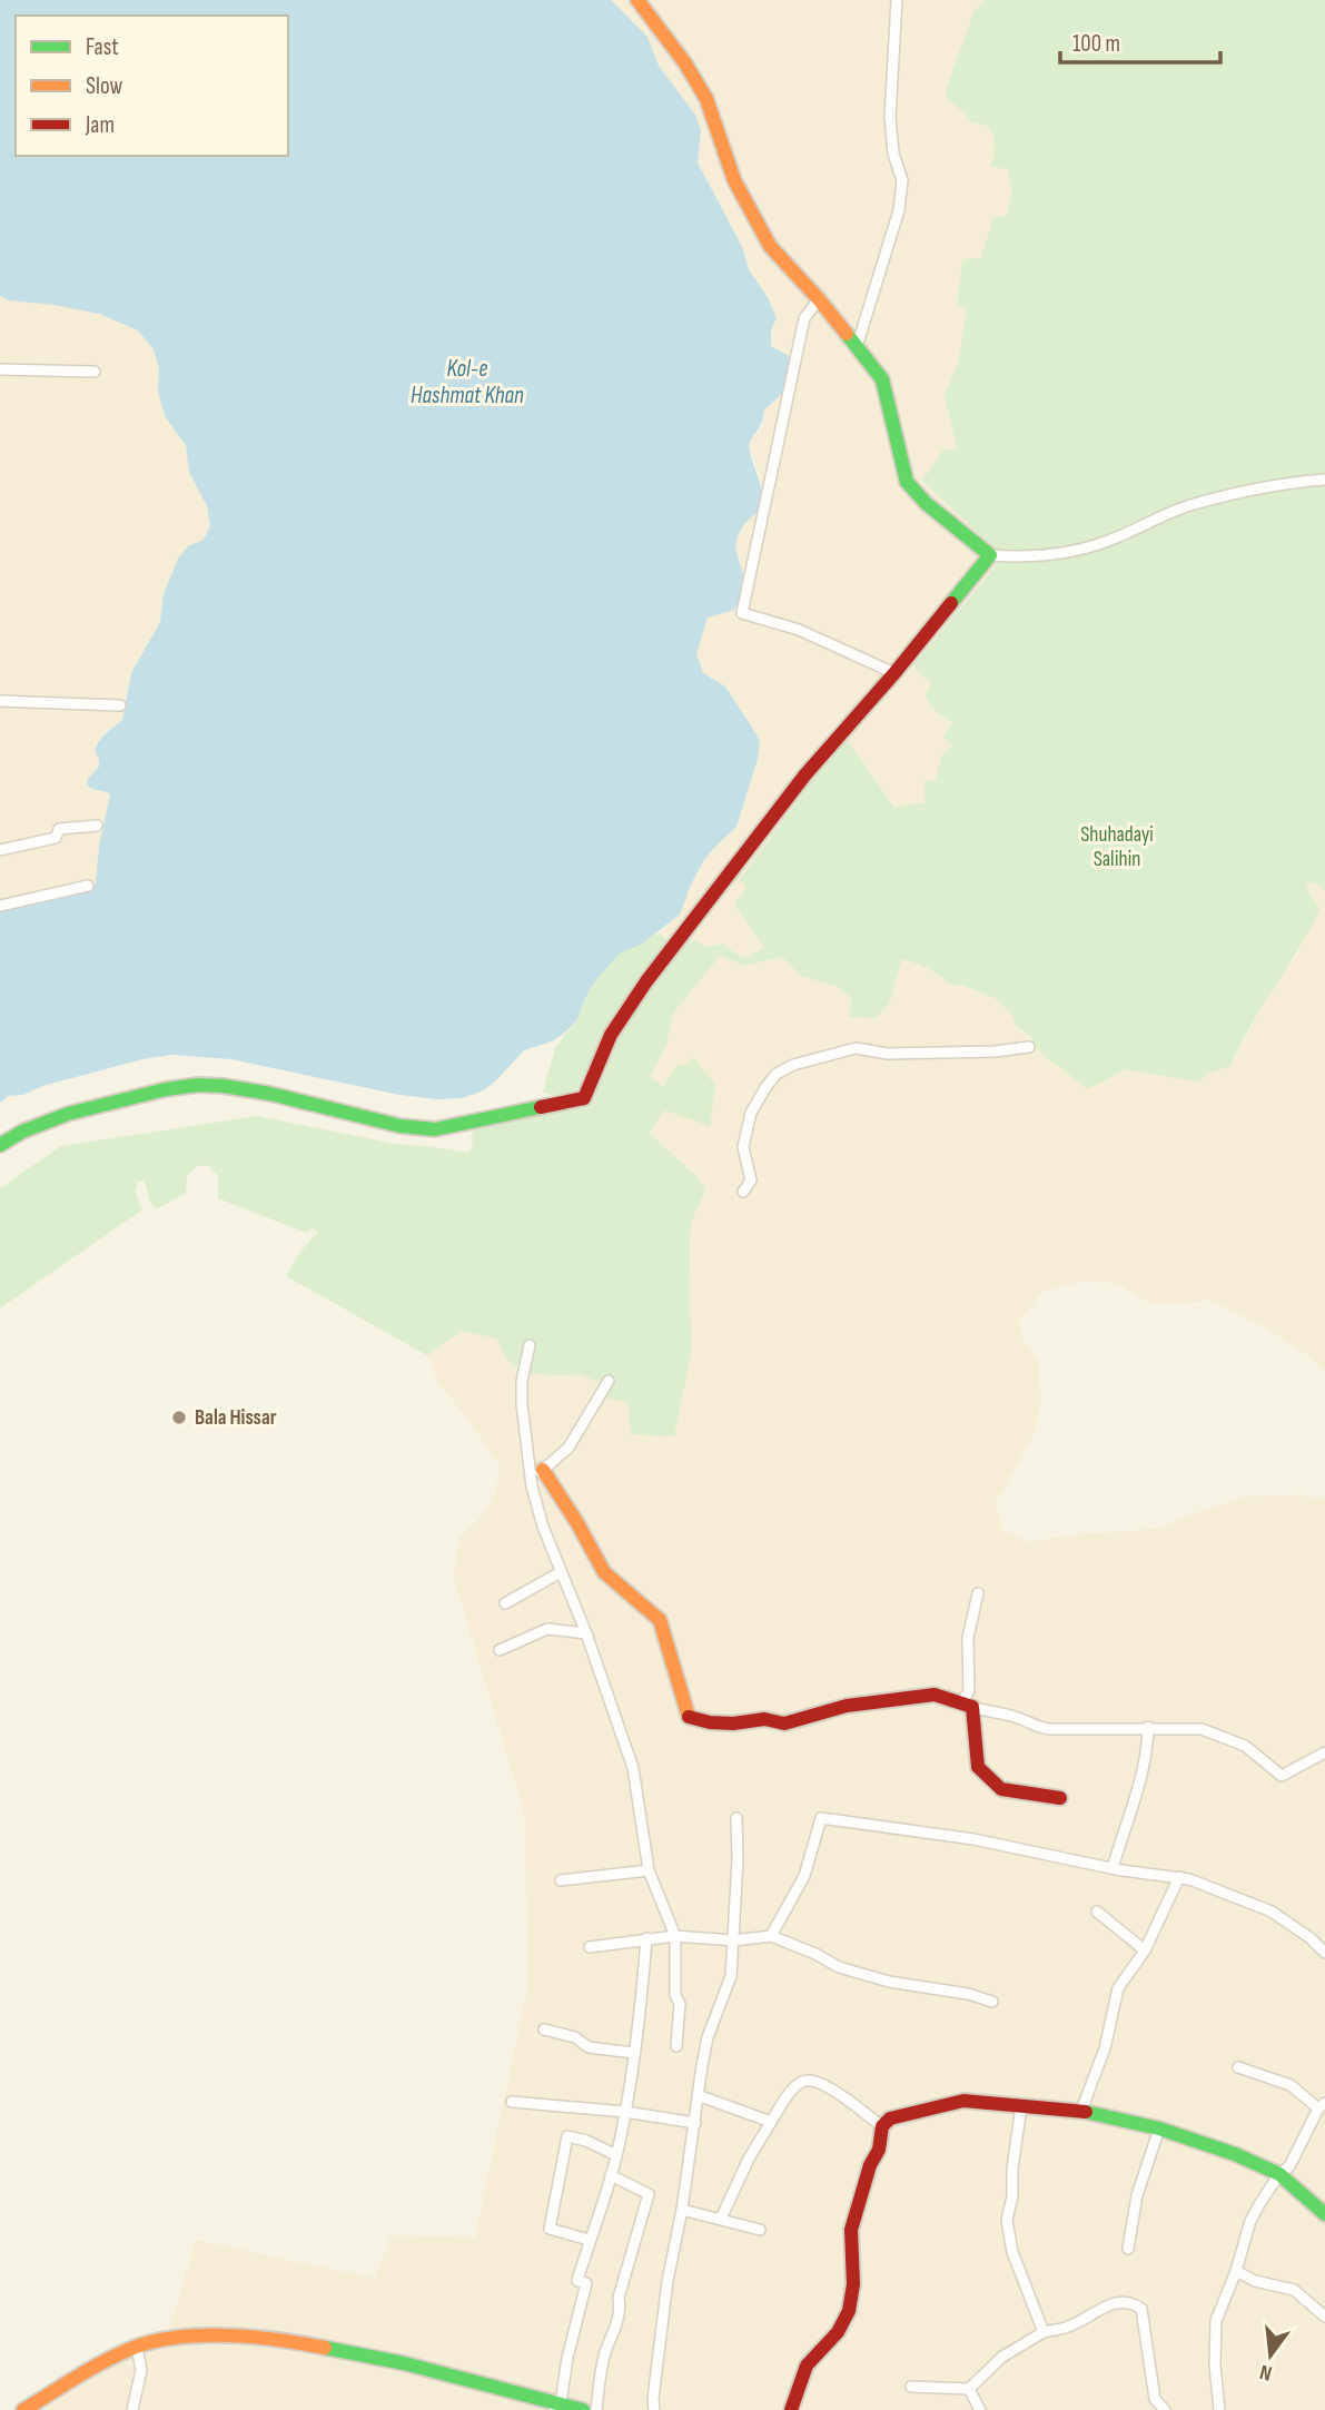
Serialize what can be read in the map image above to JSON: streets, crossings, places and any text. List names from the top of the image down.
{
  "water": ["Kol-e Hashmat Khan"],
  "parks": ["Shuhadayi Salihin"],
  "places": ["Bala Hissar"],
  "legend": ["Fast", "Slow", "Jam"],
  "scale_bar": "100 m",
  "north": "bottom"
}
